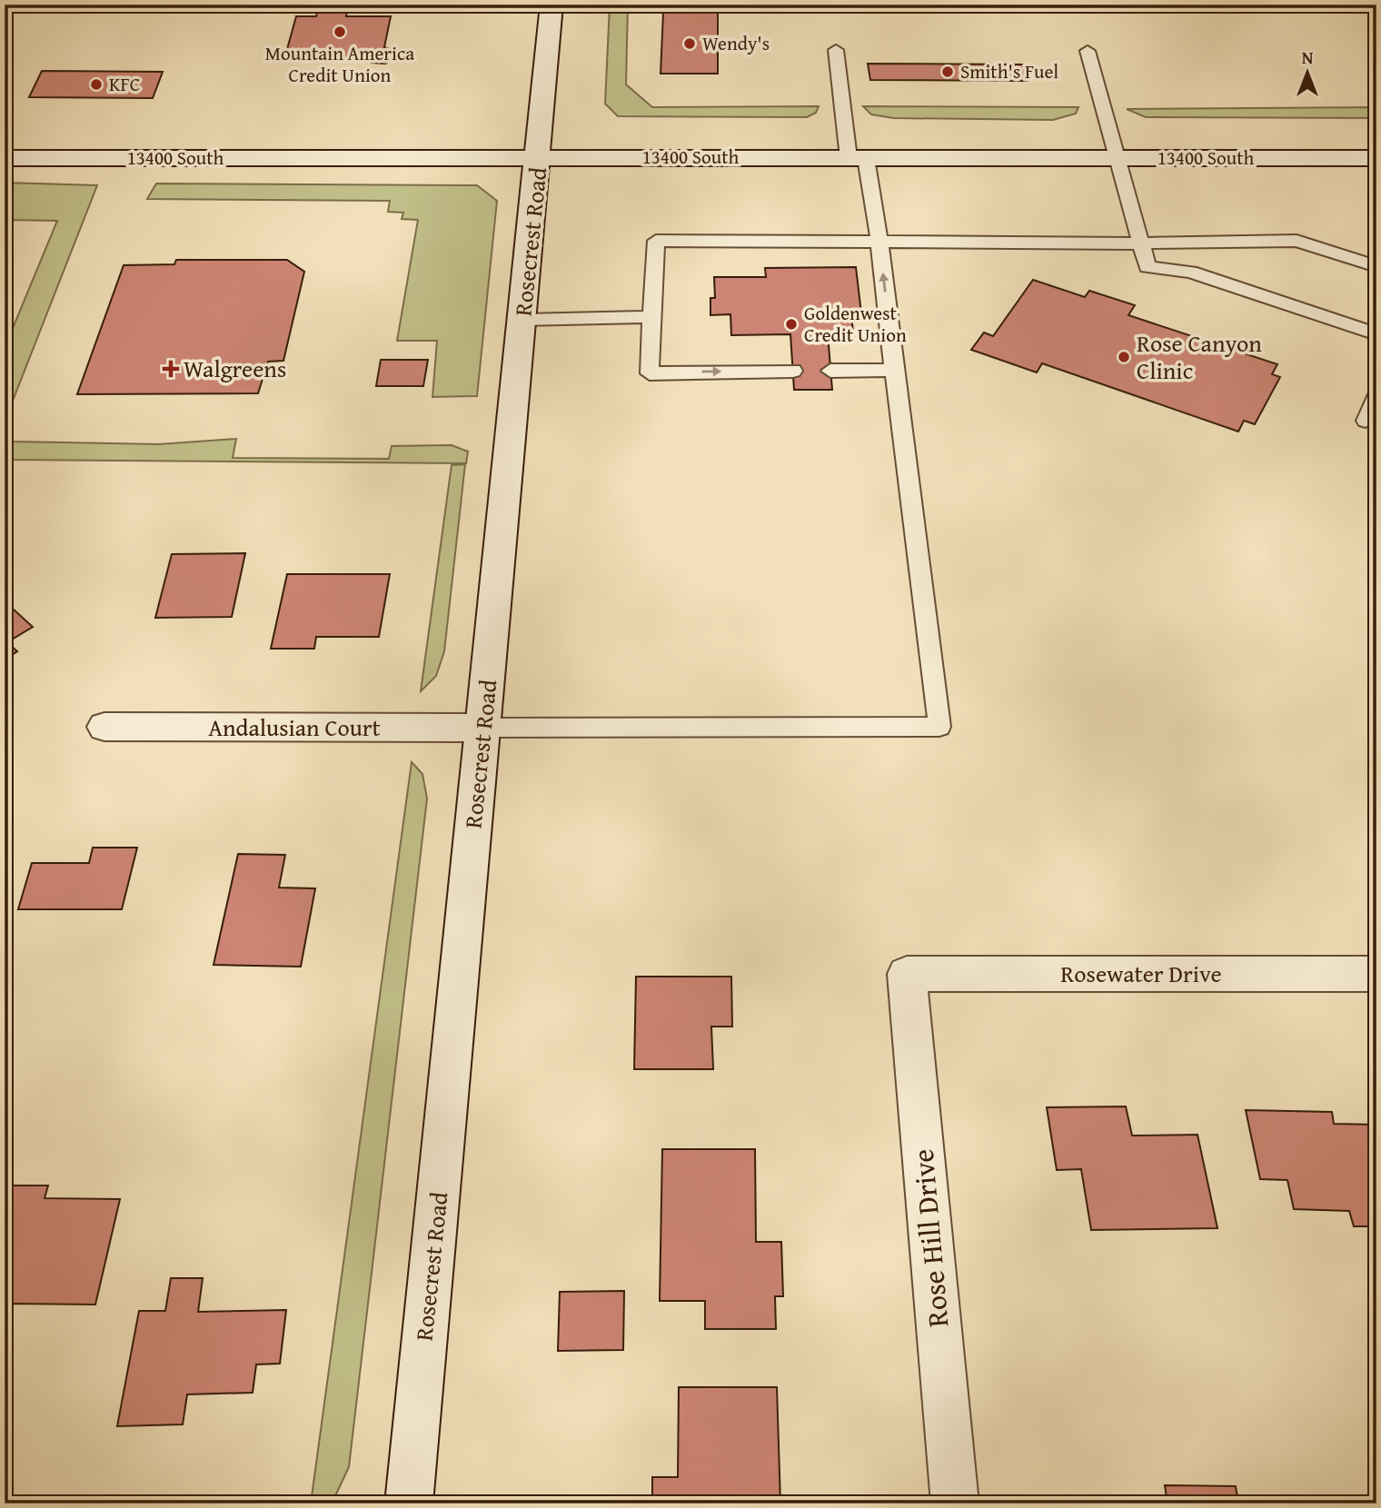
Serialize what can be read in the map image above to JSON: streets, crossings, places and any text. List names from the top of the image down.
{
  "streets": {
    "main road": [
      "13400 South",
      "Rosecrest Road",
      "Andalusian Court",
      "Rosewater Drive",
      "Rose Hill Drive"
    ]
  },
  "crossings": [
    ["13400 South", "Rosecrest Road"],
    ["Rosecrest Road", "Andalusian Court"],
    ["Rosewater Drive", "Rose Hill Drive"]
  ],
  "places": {
    "other": [
      "Mountain America Credit Union",
      "Wendy's",
      "Smith's Fuel",
      "KFC",
      "Goldenwest Credit Union",
      "Rose Canyon Clinic"
    ],
    "health": ["Walgreens"]
  },
  "north": "top"
}
